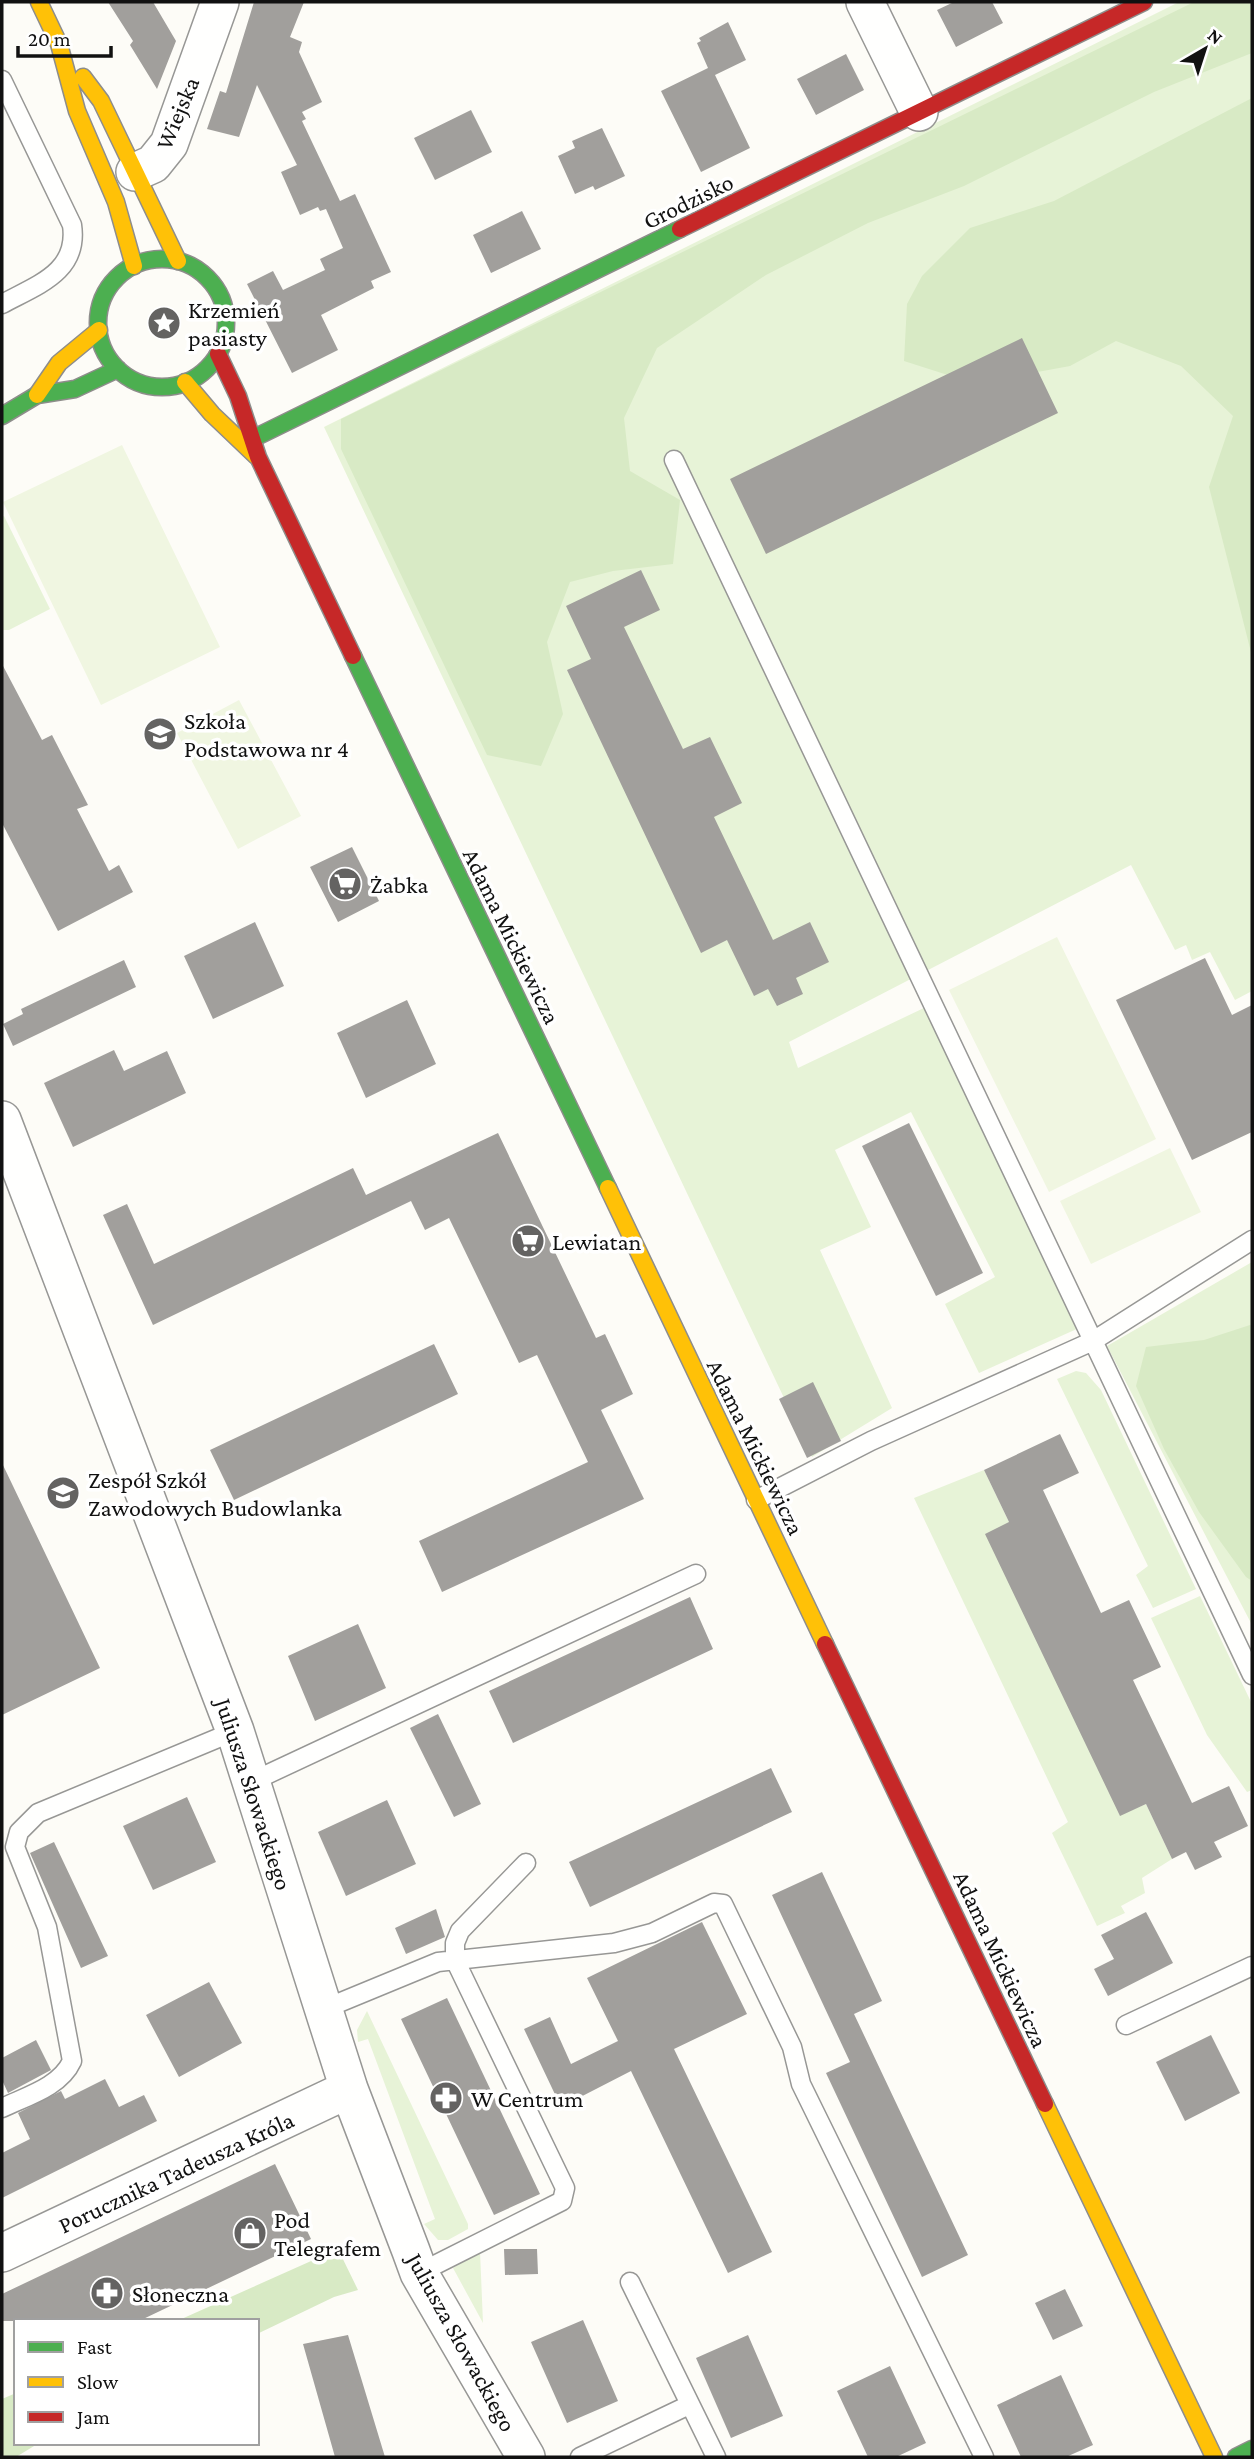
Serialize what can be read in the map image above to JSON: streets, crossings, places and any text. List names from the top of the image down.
{
  "streets": {
    "street": [
      "Wiejska",
      "Grodzisko",
      "Adama Mickiewicza",
      "Juliusza Słowackiego",
      "Porucznika Tadeusza Króla"
    ]
  },
  "crossings": [
    ["Grodzisko", "Adama Mickiewicza"],
    ["Juliusza Słowackiego", "Porucznika Tadeusza Króla"]
  ],
  "places": {
    "place": ["Krzemień pasiasty"],
    "school or university": ["Szkoła Podstawowa nr 4", "Zespół Szkół Zawodowych Budowlanka"],
    "supermarket": ["Żabka", "Lewiatan"],
    "pharmacy": ["W Centrum", "Słoneczna"],
    "shop": ["Pod Telegrafem"]
  },
  "legend": ["Fast", "Slow", "Jam"],
  "scale_bar": "20 m",
  "north": "top right"
}
